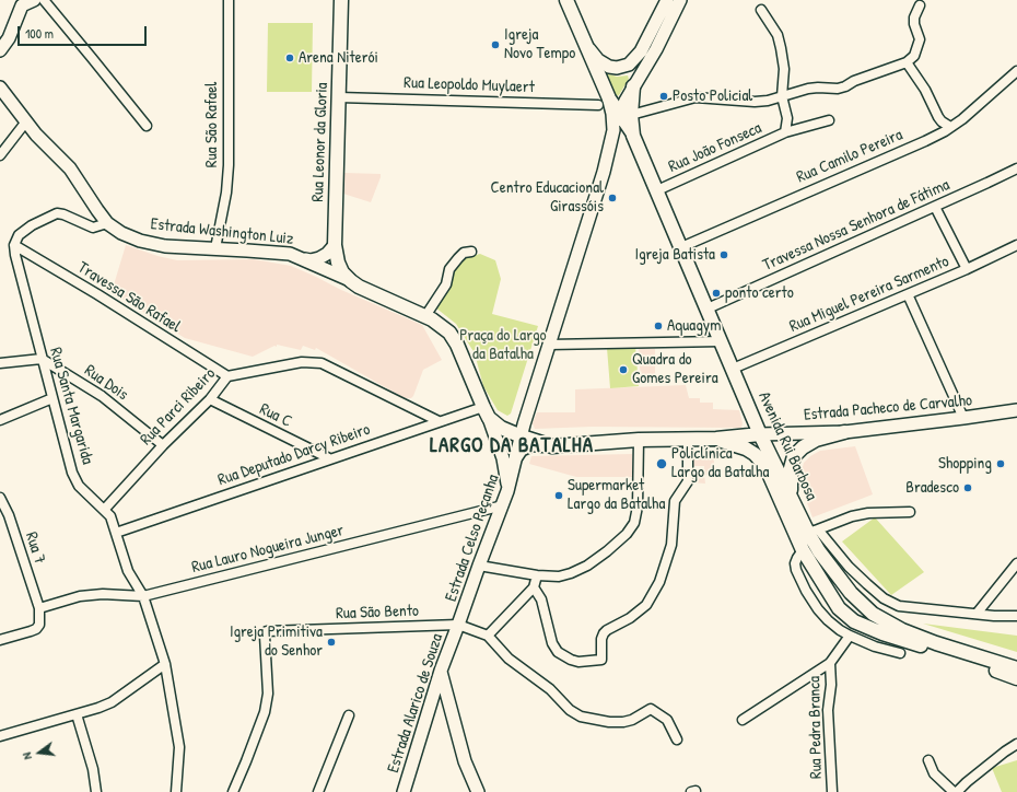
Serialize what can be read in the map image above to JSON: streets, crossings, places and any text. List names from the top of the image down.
{
  "streets": {
    "main road": [
      "Rua Leonor da Gloria",
      "Estrada Washington Luiz",
      "Estrada Pacheco de Carvalho",
      "Avenida Rui Barbosa",
      "Estrada Celso Peçanha",
      "Estrada Alarico de Souza"
    ],
    "street": [
      "Rua Leopoldo Muylaert",
      "Rua São Rafael",
      "Rua João Fonseca",
      "Rua Camilo Pereira",
      "Travessa Nossa Senhora de Fátima",
      "Rua Miguel Pereira Sarmento",
      "Travessa São Rafael",
      "Rua Dois",
      "Rua Santa Margarida",
      "Rua Parci Ribeiro",
      "Rua C",
      "Rua Deputado Darcy Ribeiro",
      "Rua 7",
      "Rua Lauro Nogueira Junger",
      "Rua São Bento",
      "Rua Pedra Branca"
    ]
  },
  "crossings": [
    ["Rua Leopoldo Muylaert", "Rua Leonor da Gloria"],
    ["Rua Leopoldo Muylaert", "Avenida Rui Barbosa"],
    ["Rua São Rafael", "Estrada Washington Luiz"],
    ["Rua Leonor da Gloria", "Estrada Washington Luiz"],
    ["Rua João Fonseca", "Avenida Rui Barbosa"],
    ["Rua Camilo Pereira", "Avenida Rui Barbosa"],
    ["Travessa Nossa Senhora de Fátima", "Avenida Rui Barbosa"],
    ["Estrada Washington Luiz", "Rua Deputado Darcy Ribeiro"],
    ["Estrada Washington Luiz", "Estrada Celso Peçanha"],
    ["Rua Miguel Pereira Sarmento", "Avenida Rui Barbosa"],
    ["Travessa São Rafael", "Rua Santa Margarida"],
    ["Travessa São Rafael", "Rua Parci Ribeiro"],
    ["Rua Dois", "Rua Santa Margarida"],
    ["Rua Dois", "Rua Parci Ribeiro"],
    ["Rua Santa Margarida", "Rua Parci Ribeiro"],
    ["Rua Santa Margarida", "Rua Deputado Darcy Ribeiro"],
    ["Rua Santa Margarida", "Rua Lauro Nogueira Junger"],
    ["Rua Parci Ribeiro", "Rua C"],
    ["Rua Parci Ribeiro", "Rua Deputado Darcy Ribeiro"],
    ["Estrada Pacheco de Carvalho", "Avenida Rui Barbosa"],
    ["Rua C", "Rua Deputado Darcy Ribeiro"],
    ["Estrada Celso Peçanha", "Rua Lauro Nogueira Junger"],
    ["Estrada Celso Peçanha", "Rua São Bento"],
    ["Estrada Celso Peçanha", "Estrada Alarico de Souza"],
    ["Rua 7", "Rua Lauro Nogueira Junger"],
    ["Rua São Bento", "Estrada Alarico de Souza"]
  ],
  "districts": ["LARGO DA BATALHA"],
  "parks": ["Praça do Largo da Batalha"],
  "places": [
    "Igreja Novo Tempo",
    "Arena Niterói",
    "Posto Policial",
    "Centro Educacional Girassóis",
    "Igreja Batista",
    "ponto certo",
    "Aquagym",
    "Quadra do Gomes Pereira",
    "Policlínica Largo da Batalha",
    "Shopping",
    "Bradesco",
    "Supermarket Largo da Batalha",
    "Igreja Primitiva do Senhor"
  ],
  "scale_bar": "100 m",
  "north": "left"
}
